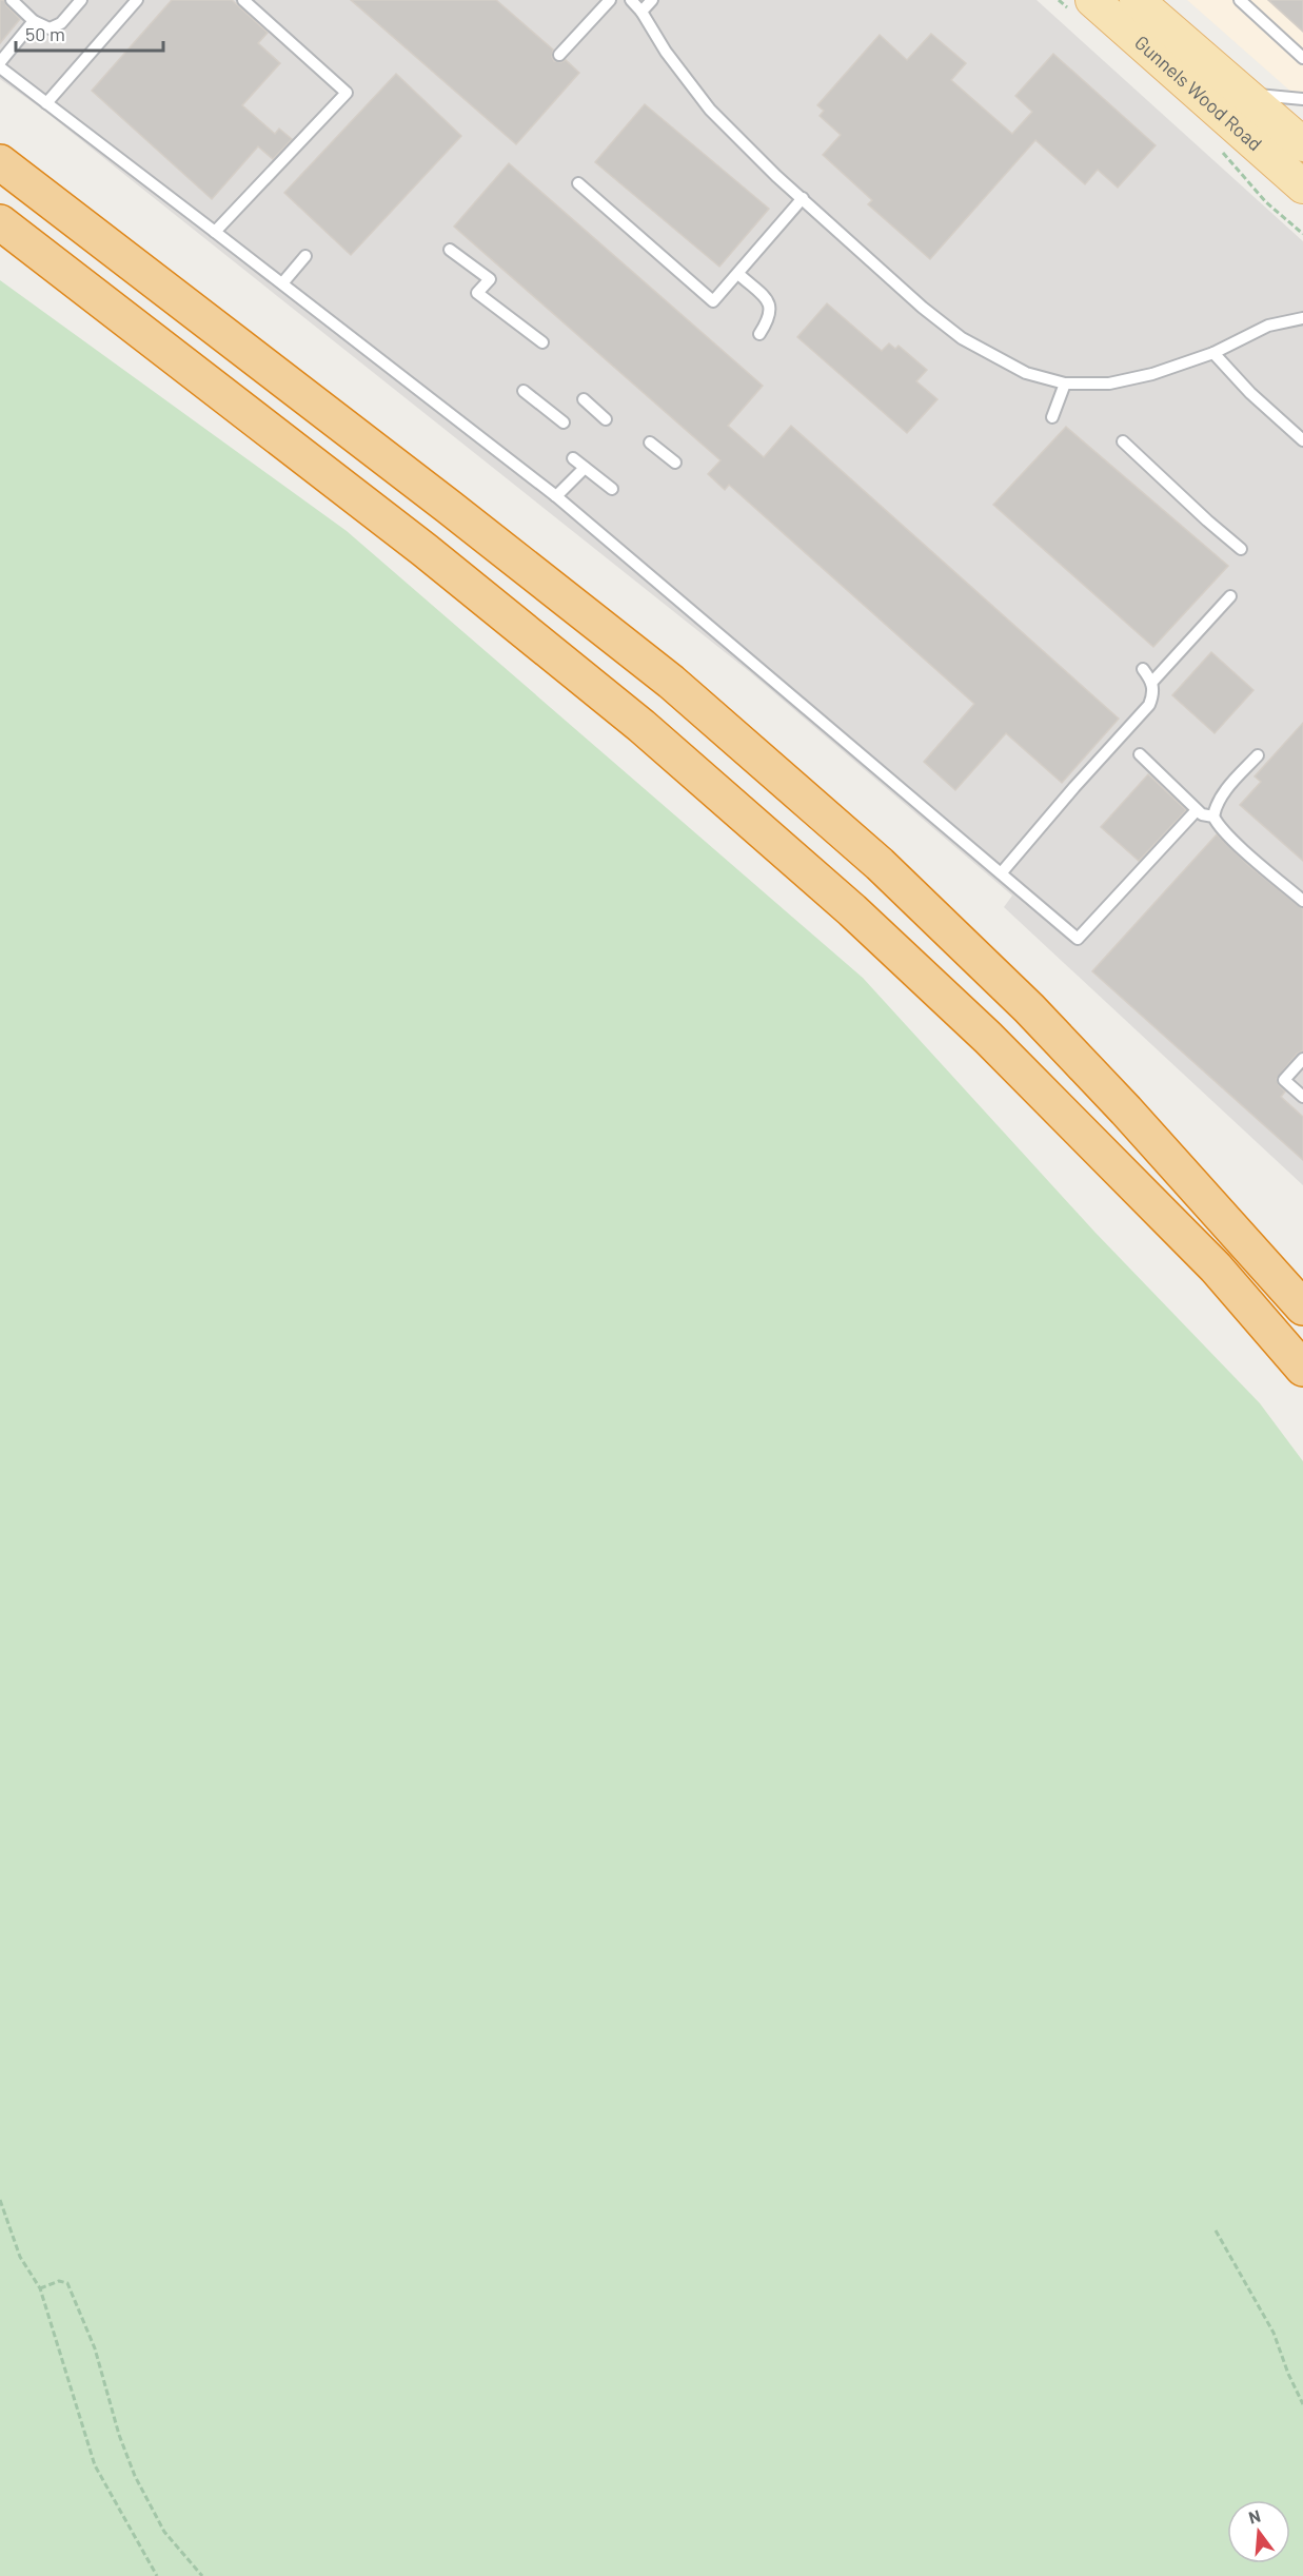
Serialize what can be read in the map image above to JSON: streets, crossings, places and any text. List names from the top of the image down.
{
  "streets": {
    "main road": ["Gunnels Wood Road"]
  },
  "scale_bar": "50 m",
  "north": "top"
}
